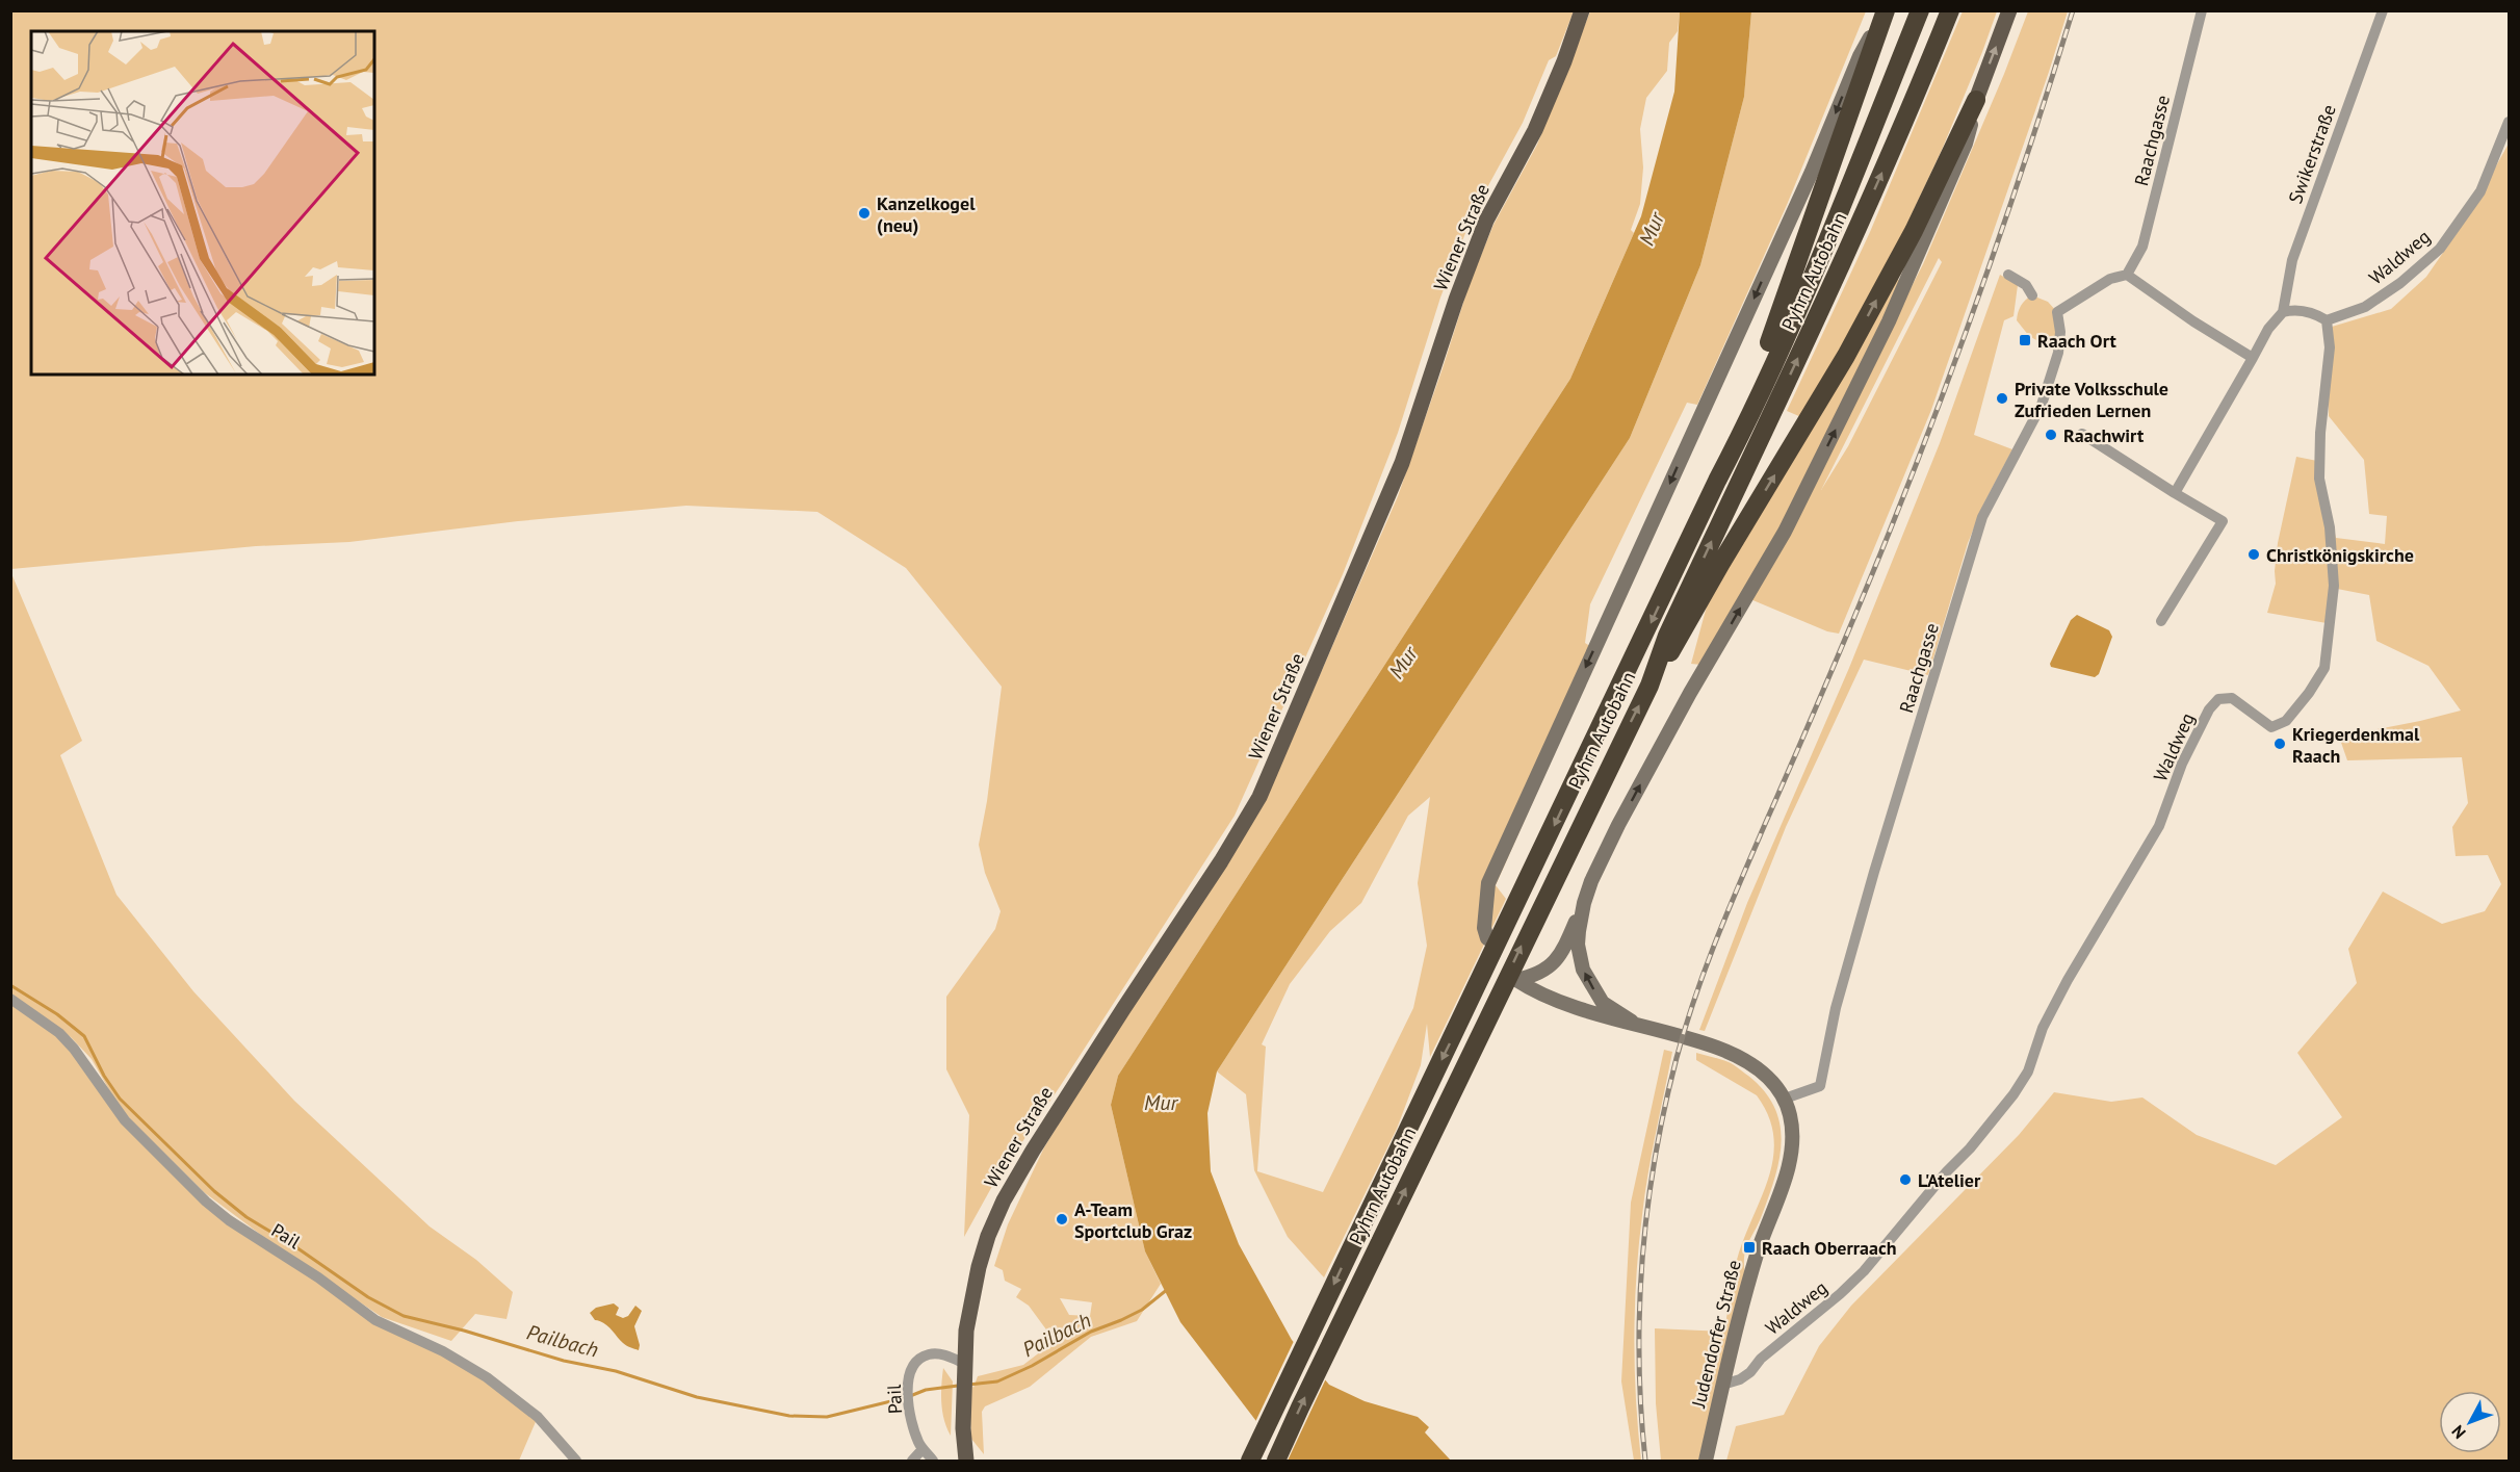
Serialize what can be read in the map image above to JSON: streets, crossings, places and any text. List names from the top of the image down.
{
  "streets": {
    "highway": ["Pyhrn Autobahn"],
    "main road": ["Wiener Straße", "Judendorfer Straße"],
    "street": [
      "Raachgasse",
      "Swikerstraße",
      "Waldweg",
      "Pail"
    ]
  },
  "crossings": [
    ["Raachgasse", "Judendorfer Straße"],
    ["Wiener Straße", "Pail"],
    ["Waldweg", "Judendorfer Straße"]
  ],
  "water": ["Mur", "Pailbach"],
  "places": {
    "other": [
      "Kanzelkogel (neu)",
      "Private Volksschule Zufrieden Lernen",
      "Raachwirt",
      "Christkönigskirche",
      "Kriegerdenkmal Raach",
      "L'Atelier",
      "A-Team Sportclub Graz"
    ],
    "transit": ["Raach Ort", "Raach Oberraach"]
  },
  "north": "bottom left"
}
